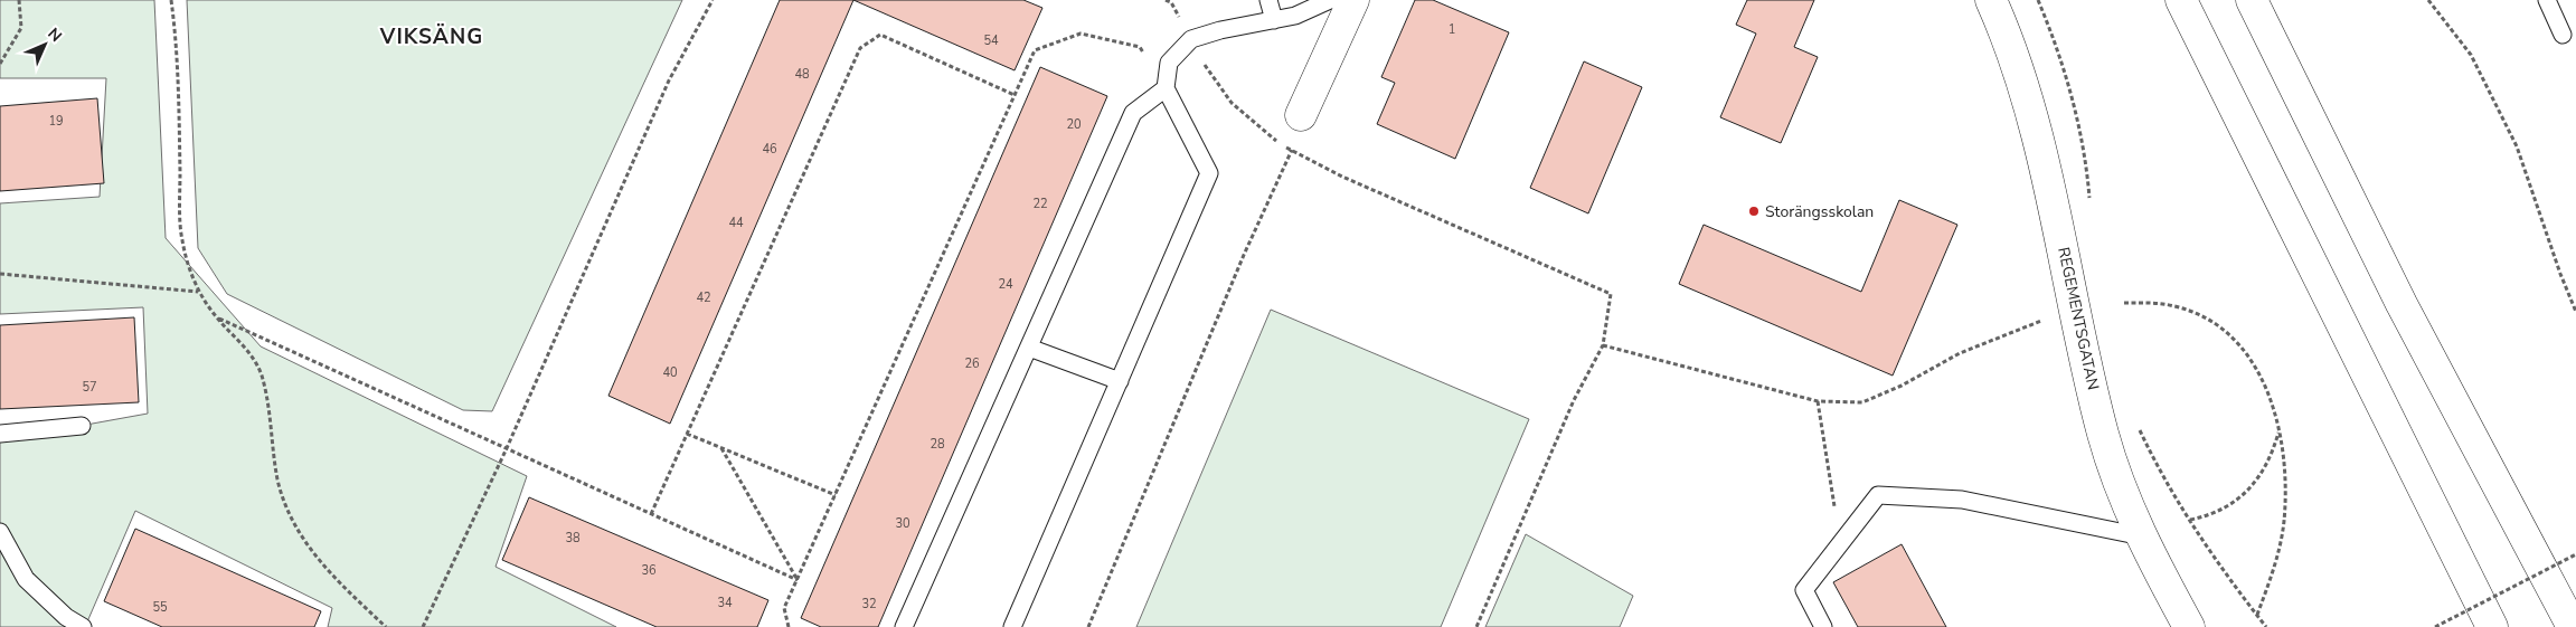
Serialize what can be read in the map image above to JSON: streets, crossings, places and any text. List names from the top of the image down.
{
  "streets": {
    "main road": ["REGEMENTSGATAN"]
  },
  "districts": ["VIKSÄNG"],
  "places": ["Storängsskolan"],
  "house_numbers": [
    "1",
    "54",
    "48",
    "19",
    "20",
    "46",
    "22",
    "44",
    "24",
    "42",
    "26",
    "40",
    "57",
    "28",
    "30",
    "38",
    "36",
    "34",
    "32",
    "55"
  ],
  "north": "top right"
}
